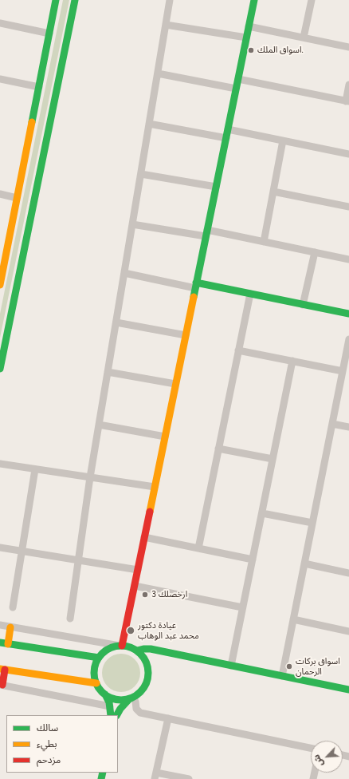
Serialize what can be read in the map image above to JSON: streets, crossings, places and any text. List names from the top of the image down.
{
  "places": [
    "اسواق الملك.",
    "ارخصلك 3",
    "عيادة دكتور محمد عبد الوهاب",
    "اسواق بركات الرحمان"
  ],
  "legend": ["سالك", "بطيء", "مزدحم"],
  "north": "bottom left"
}
